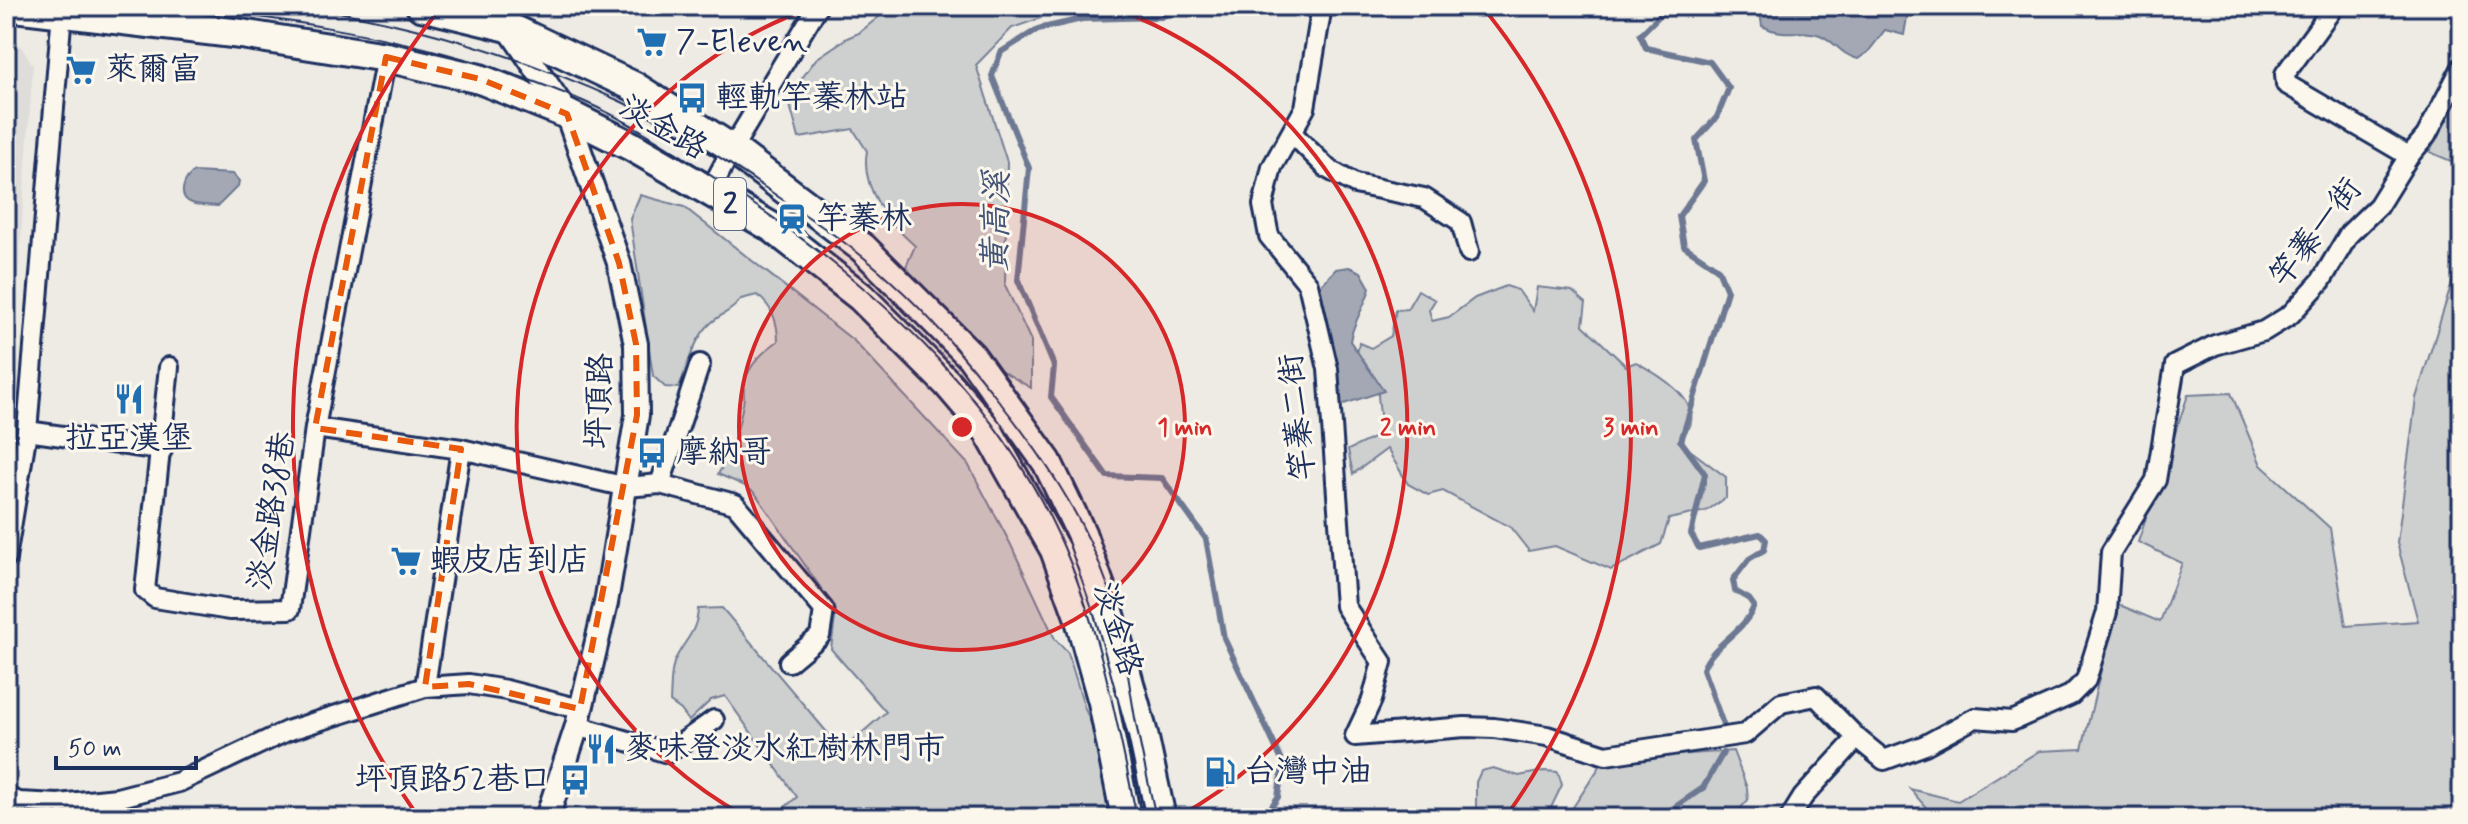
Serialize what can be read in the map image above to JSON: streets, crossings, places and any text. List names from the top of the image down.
{
  "streets": {
    "main road": ["淡金路", "2"],
    "street": [
      "竿蓁一街",
      "坪頂路",
      "竿蓁二街",
      "淡金路38巷"
    ]
  },
  "crossings": [
    ["淡金路", "坪頂路"],
    ["淡金路", "淡金路38巷"],
    ["竿蓁一街", "竿蓁二街"]
  ],
  "water": ["黃高溪"],
  "places": {
    "supermarket": ["7-Eleven", "萊爾富", "蝦皮店到店"],
    "bus stop": ["輕軌竿蓁林站", "摩納哥", "坪頂路52巷口"],
    "station": ["竿蓁林"],
    "restaurant": ["拉亞漢堡", "麥味登淡水紅樹林門市"],
    "fuel station": ["台灣中油"]
  },
  "scale_bar": "50 m",
  "rings": ["1 min", "2 min", "3 min"]
}
